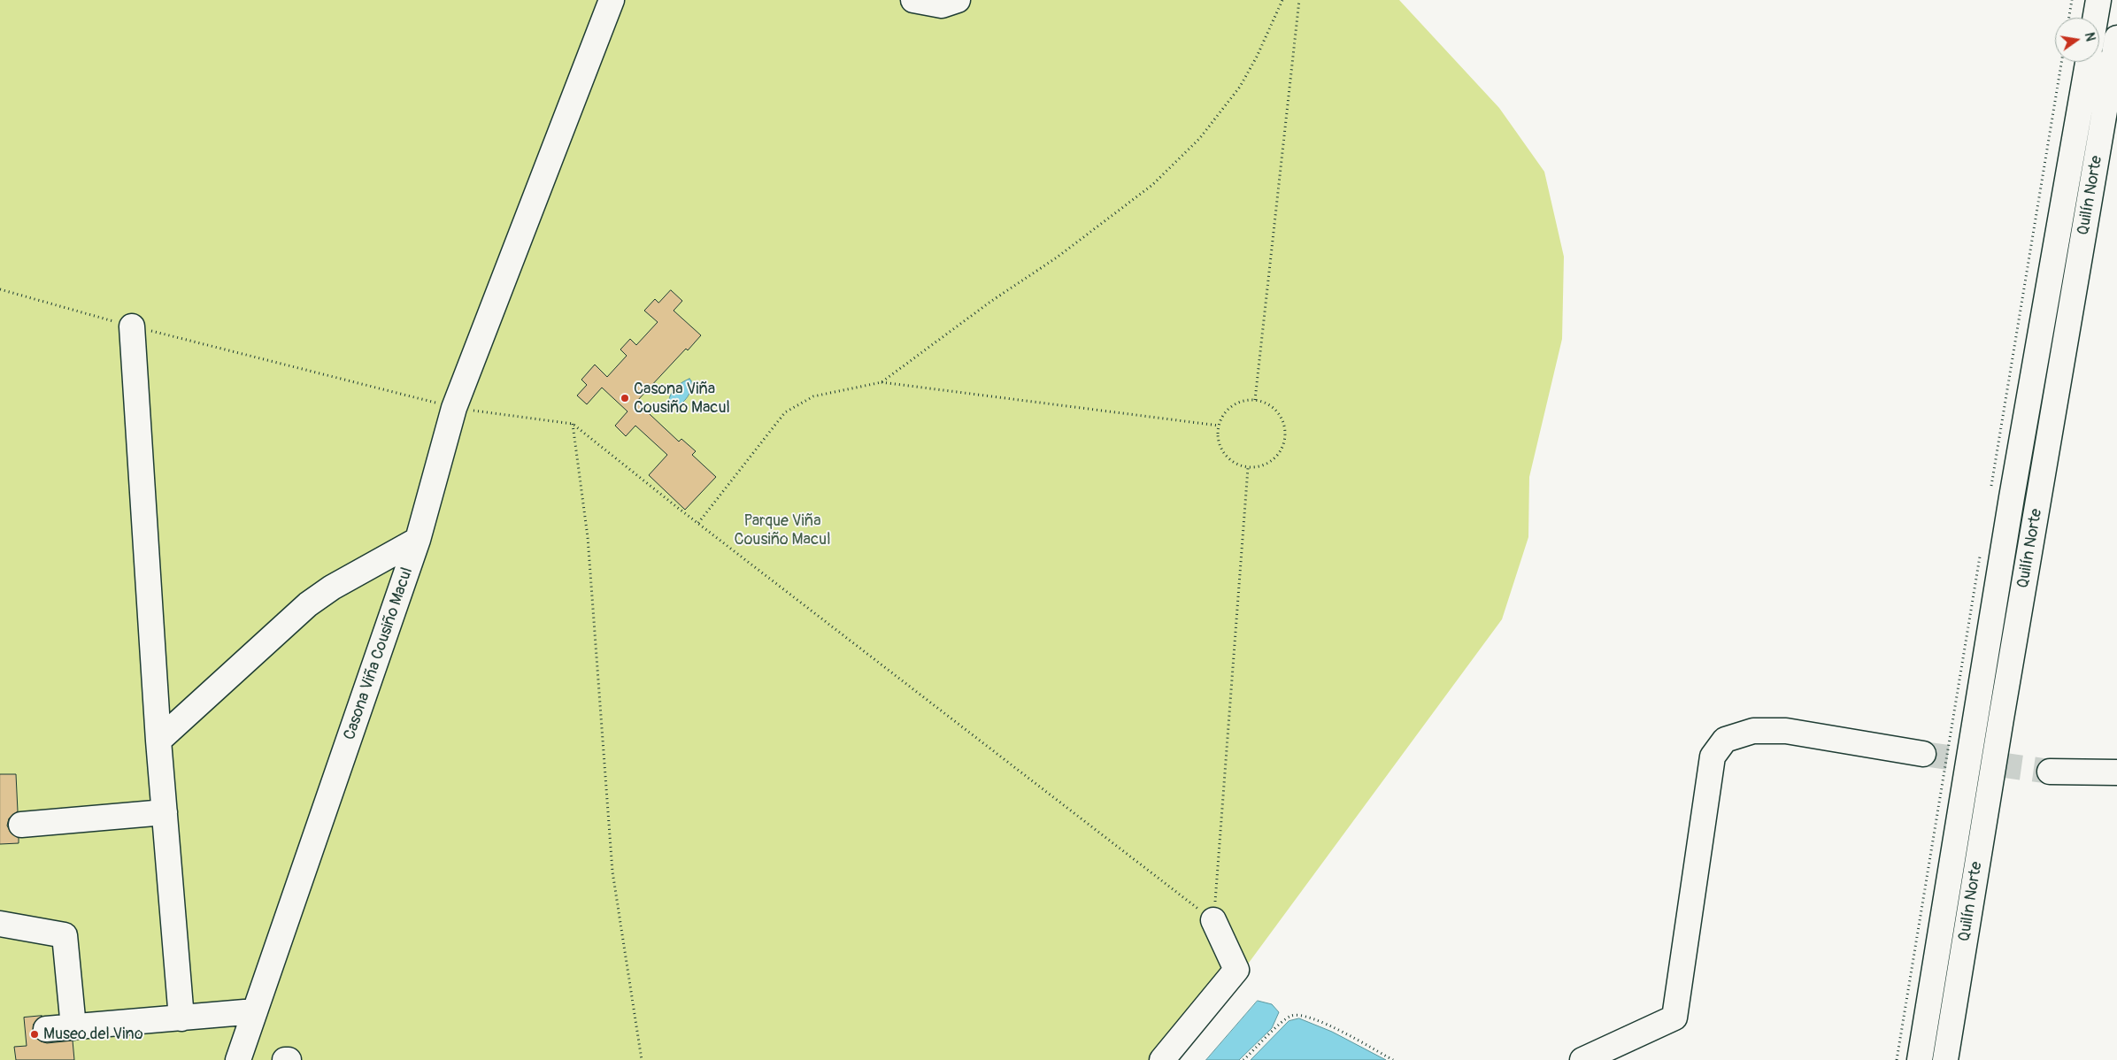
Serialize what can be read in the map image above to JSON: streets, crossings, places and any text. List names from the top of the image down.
{
  "streets": {
    "street": ["Quilín Norte", "Casona Viña Cousiño Macul"]
  },
  "parks": ["Parque Viña Cousiño Macul"],
  "places": ["Casona Viña Cousiño Macul", "Museo del Vino"],
  "north": "right"
}
